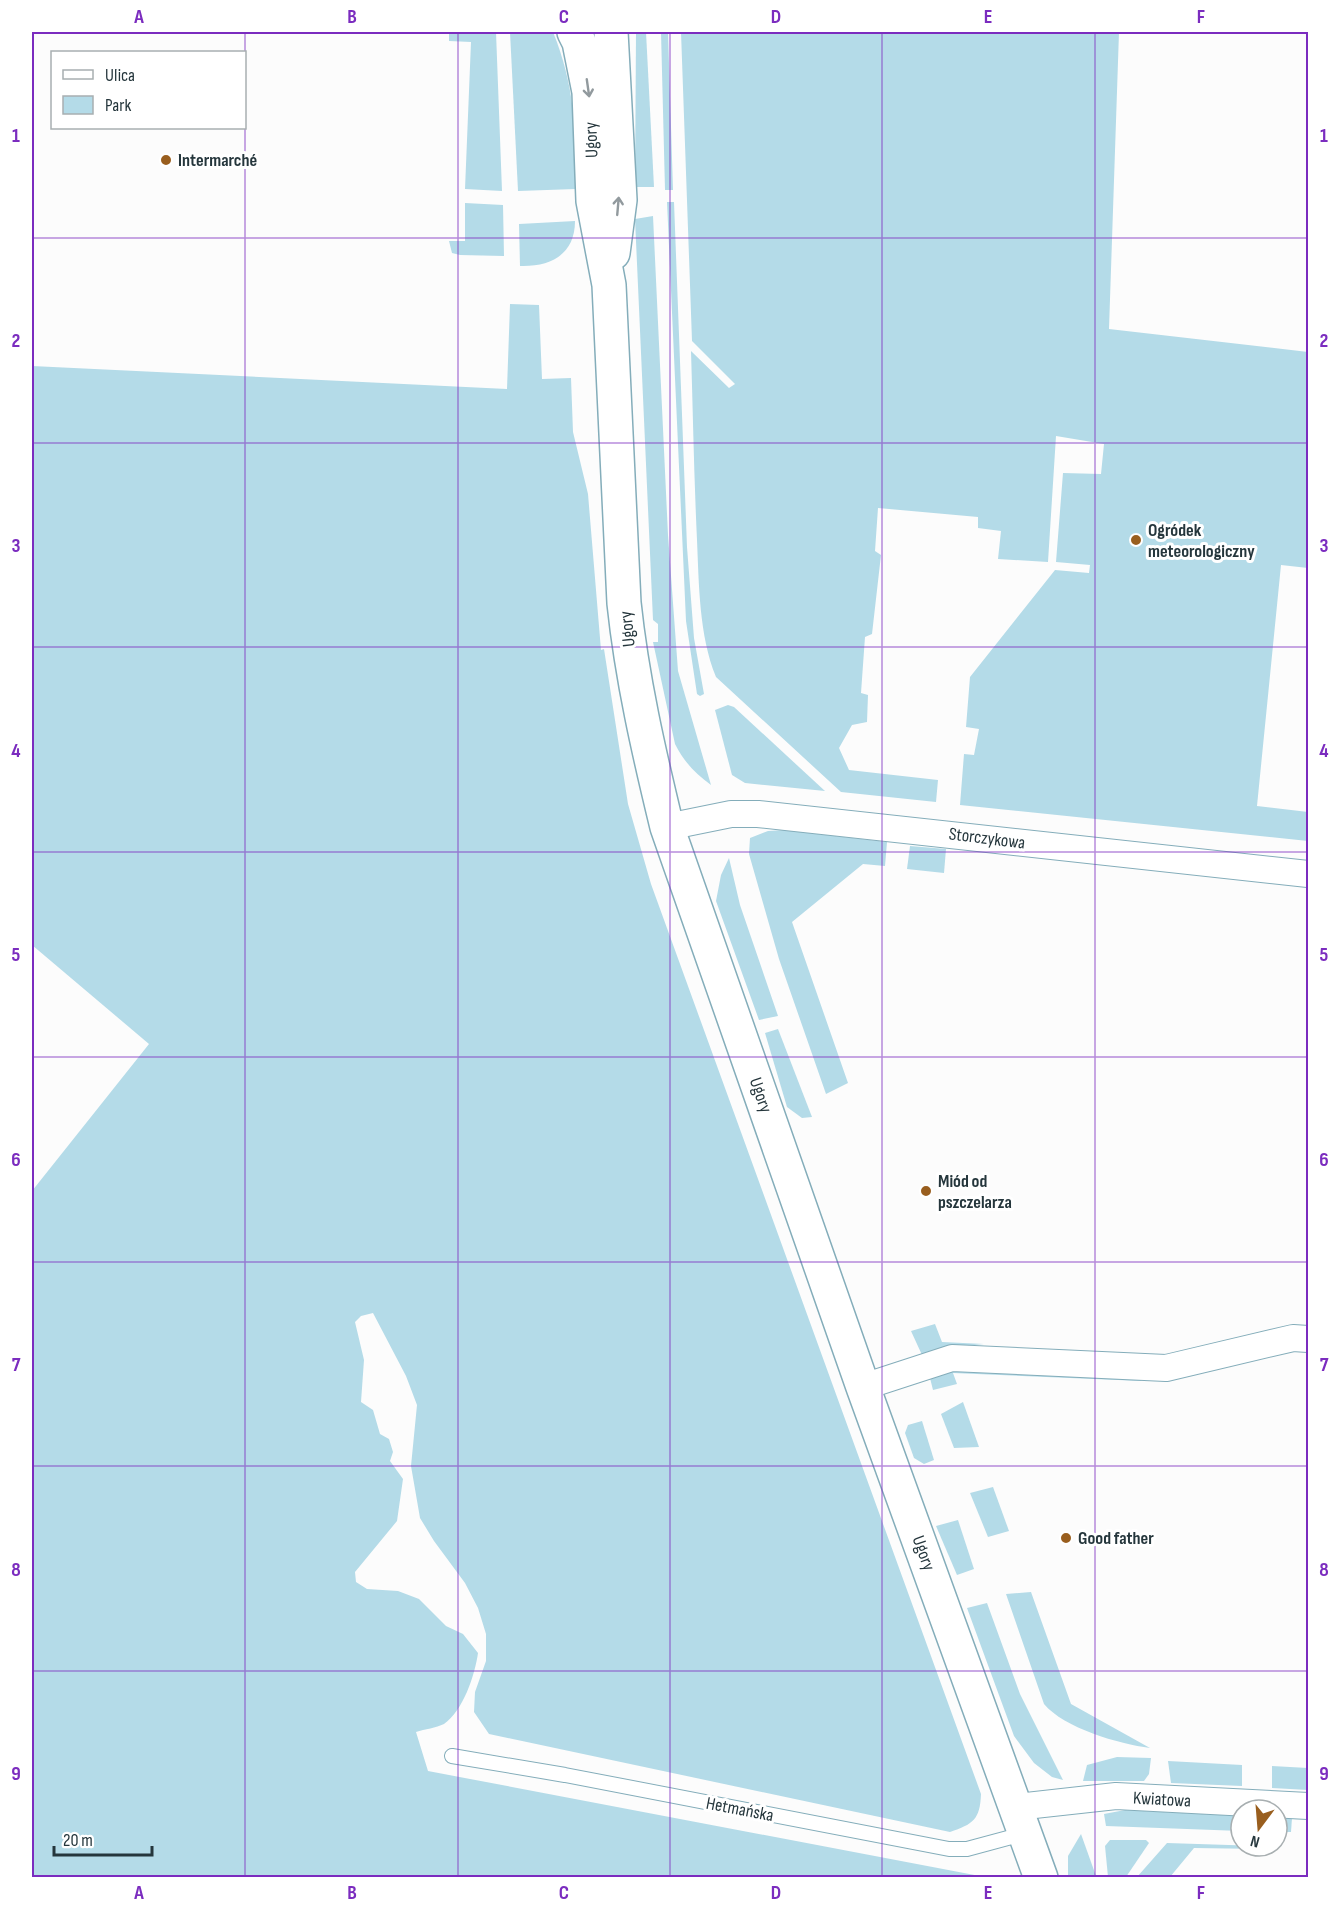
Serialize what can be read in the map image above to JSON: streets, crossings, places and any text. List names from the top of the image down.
{
  "streets": {
    "street": ["Ugory", "Storczykowa", "Kwiatowa"],
    "lane": ["Hetmańska"]
  },
  "crossings": [
    ["Ugory", "Storczykowa"],
    ["Ugory", "Kwiatowa"],
    ["Ugory", "Hetmańska"],
    ["Kwiatowa", "Hetmańska"]
  ],
  "places": [
    "Intermarché",
    "Ogródek meteorologiczny",
    "Miód od pszczelarza",
    "Good father"
  ],
  "legend": ["Ulica", "Park"],
  "scale_bar": "20 m",
  "north": "bottom",
  "grid": {
    "columns": [
      "A",
      "B",
      "C",
      "D",
      "E",
      "F"
    ],
    "rows": [
      "1",
      "2",
      "3",
      "4",
      "5",
      "6",
      "7",
      "8",
      "9"
    ]
  }
}
